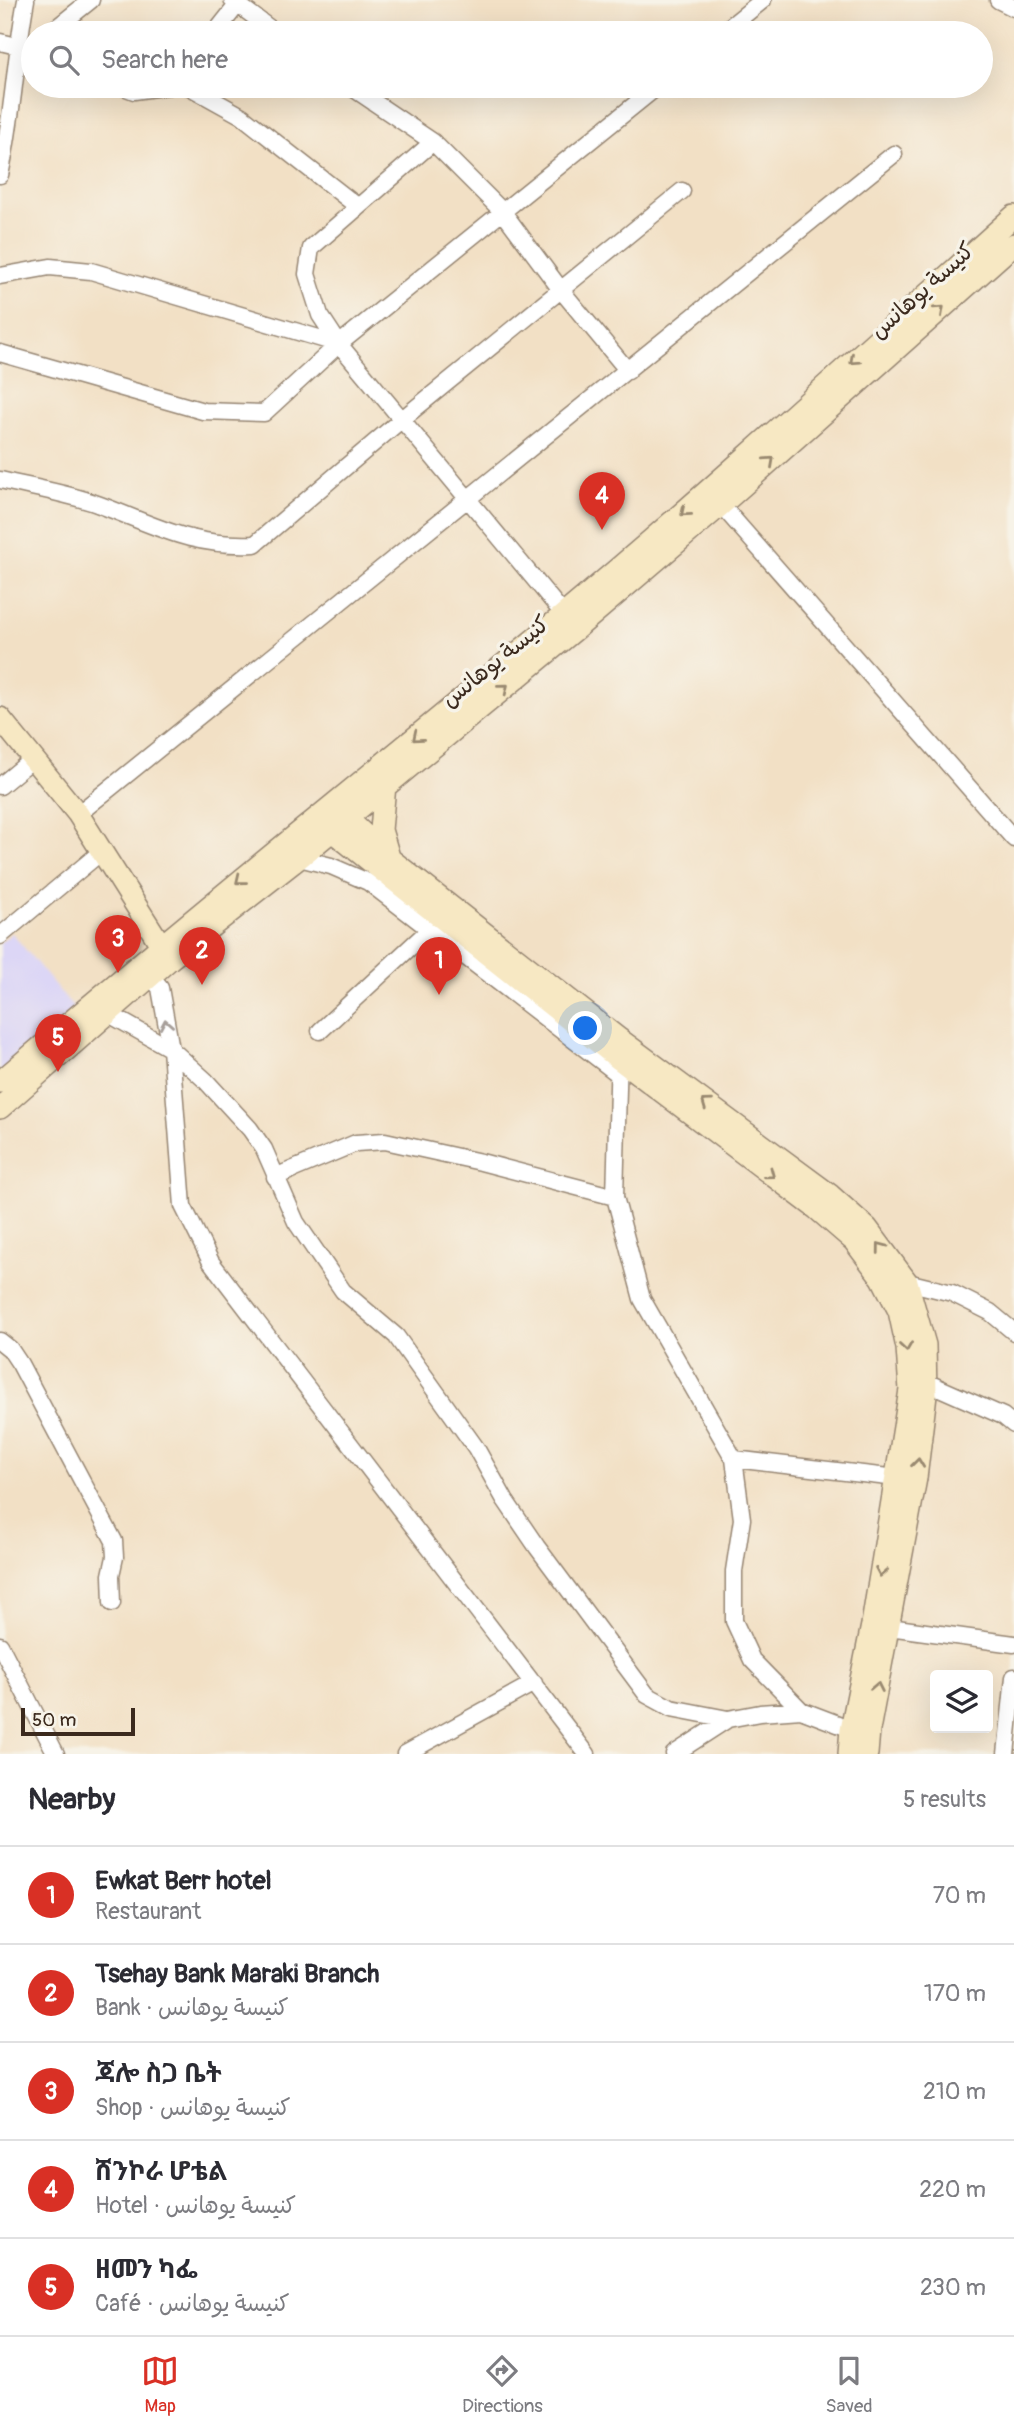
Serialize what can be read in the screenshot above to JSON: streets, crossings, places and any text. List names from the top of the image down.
{
  "streets": {
    "street": ["كنيسة يوهانس"]
  },
  "scale_bar": "50 m",
  "page": {
    "search": "Search here",
    "pins": [
      "4",
      "3",
      "2",
      "1",
      "5"
    ],
    "scale": "50 m",
    "heading": ["Nearby", "5 results"],
    "list": [
      {
        "mark": "1",
        "name": "Ewkat Berr hotel",
        "note": "Restaurant",
        "value": "70 m"
      },
      {
        "mark": "2",
        "name": "Tsehay Bank Maraki Branch",
        "note": "Bank · كنيسة يوهانس",
        "value": "170 m"
      },
      {
        "mark": "3",
        "name": "ጃሎ ስጋ ቤት",
        "note": "Shop · كنيسة يوهانس",
        "value": "210 m"
      },
      {
        "mark": "4",
        "name": "ሸንኮራ ሆቴል",
        "note": "Hotel · كنيسة يوهانس",
        "value": "220 m"
      },
      {
        "mark": "5",
        "name": "ዘመን ካፌ",
        "note": "Café · كنيسة يوهانس",
        "value": "230 m"
      }
    ],
    "nav": ["Map", "Directions", "Saved"]
  }
}
